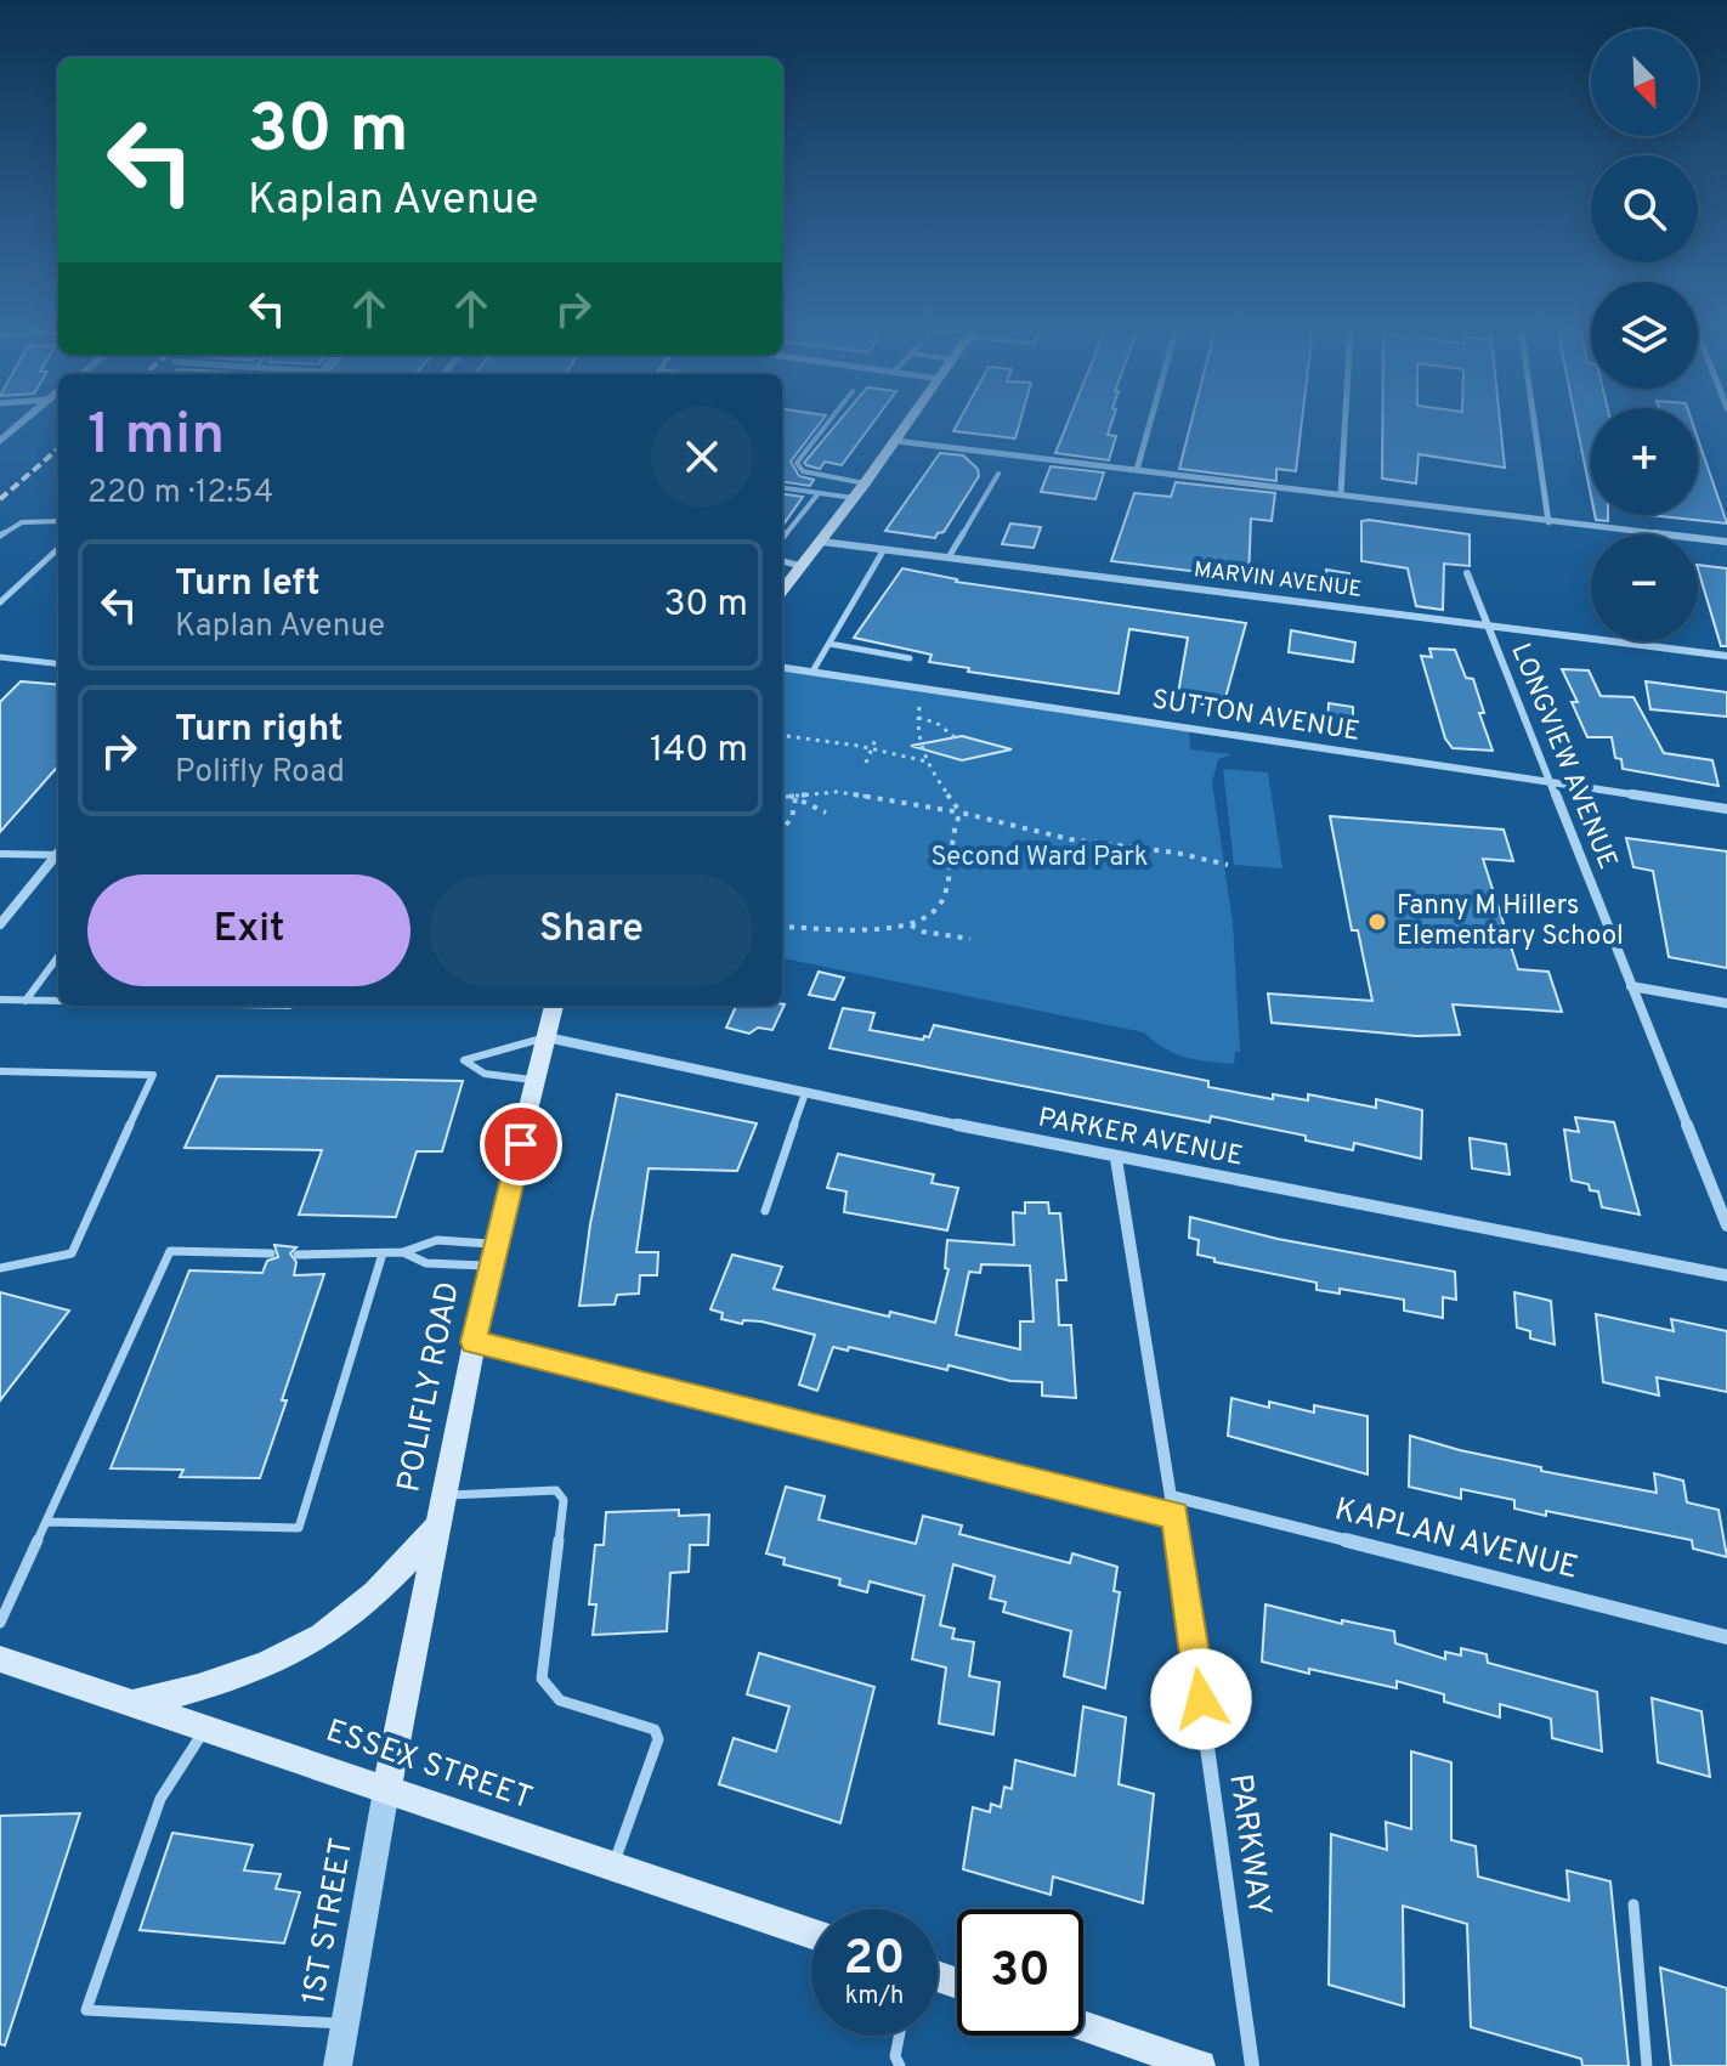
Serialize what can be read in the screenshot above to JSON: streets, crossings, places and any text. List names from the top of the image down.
{
  "streets": {
    "main road": ["POLIFLY ROAD", "ESSEX STREET"],
    "street": [
      "MARVIN AVENUE",
      "SUTTON AVENUE",
      "LONGVIEW AVENUE",
      "PARKER AVENUE",
      "KAPLAN AVENUE",
      "PARKWAY",
      "1ST STREET"
    ]
  },
  "crossings": [
    ["MARVIN AVENUE", "LONGVIEW AVENUE"],
    ["SUTTON AVENUE", "LONGVIEW AVENUE"],
    ["PARKER AVENUE", "POLIFLY ROAD"],
    ["POLIFLY ROAD", "ESSEX STREET"],
    ["POLIFLY ROAD", "1ST STREET"],
    ["ESSEX STREET", "1ST STREET"]
  ],
  "parks": ["Second Ward Park"],
  "places": ["Fanny M Hillers Elementary School"],
  "north": "bottom right",
  "page": {
    "map_buttons": ["+", "−"],
    "turn": ["30 m", "Kaplan Avenue"],
    "heading": ["1 min", "220 m · 12:54"],
    "list": [
      {
        "name": "Turn left",
        "note": "Kaplan Avenue",
        "value": "30 m"
      },
      {
        "name": "Turn right",
        "note": "Polifly Road",
        "value": "140 m"
      }
    ],
    "buttons": ["Exit", "Share"],
    "speed": "20 km/h",
    "limit": "30"
  }
}
